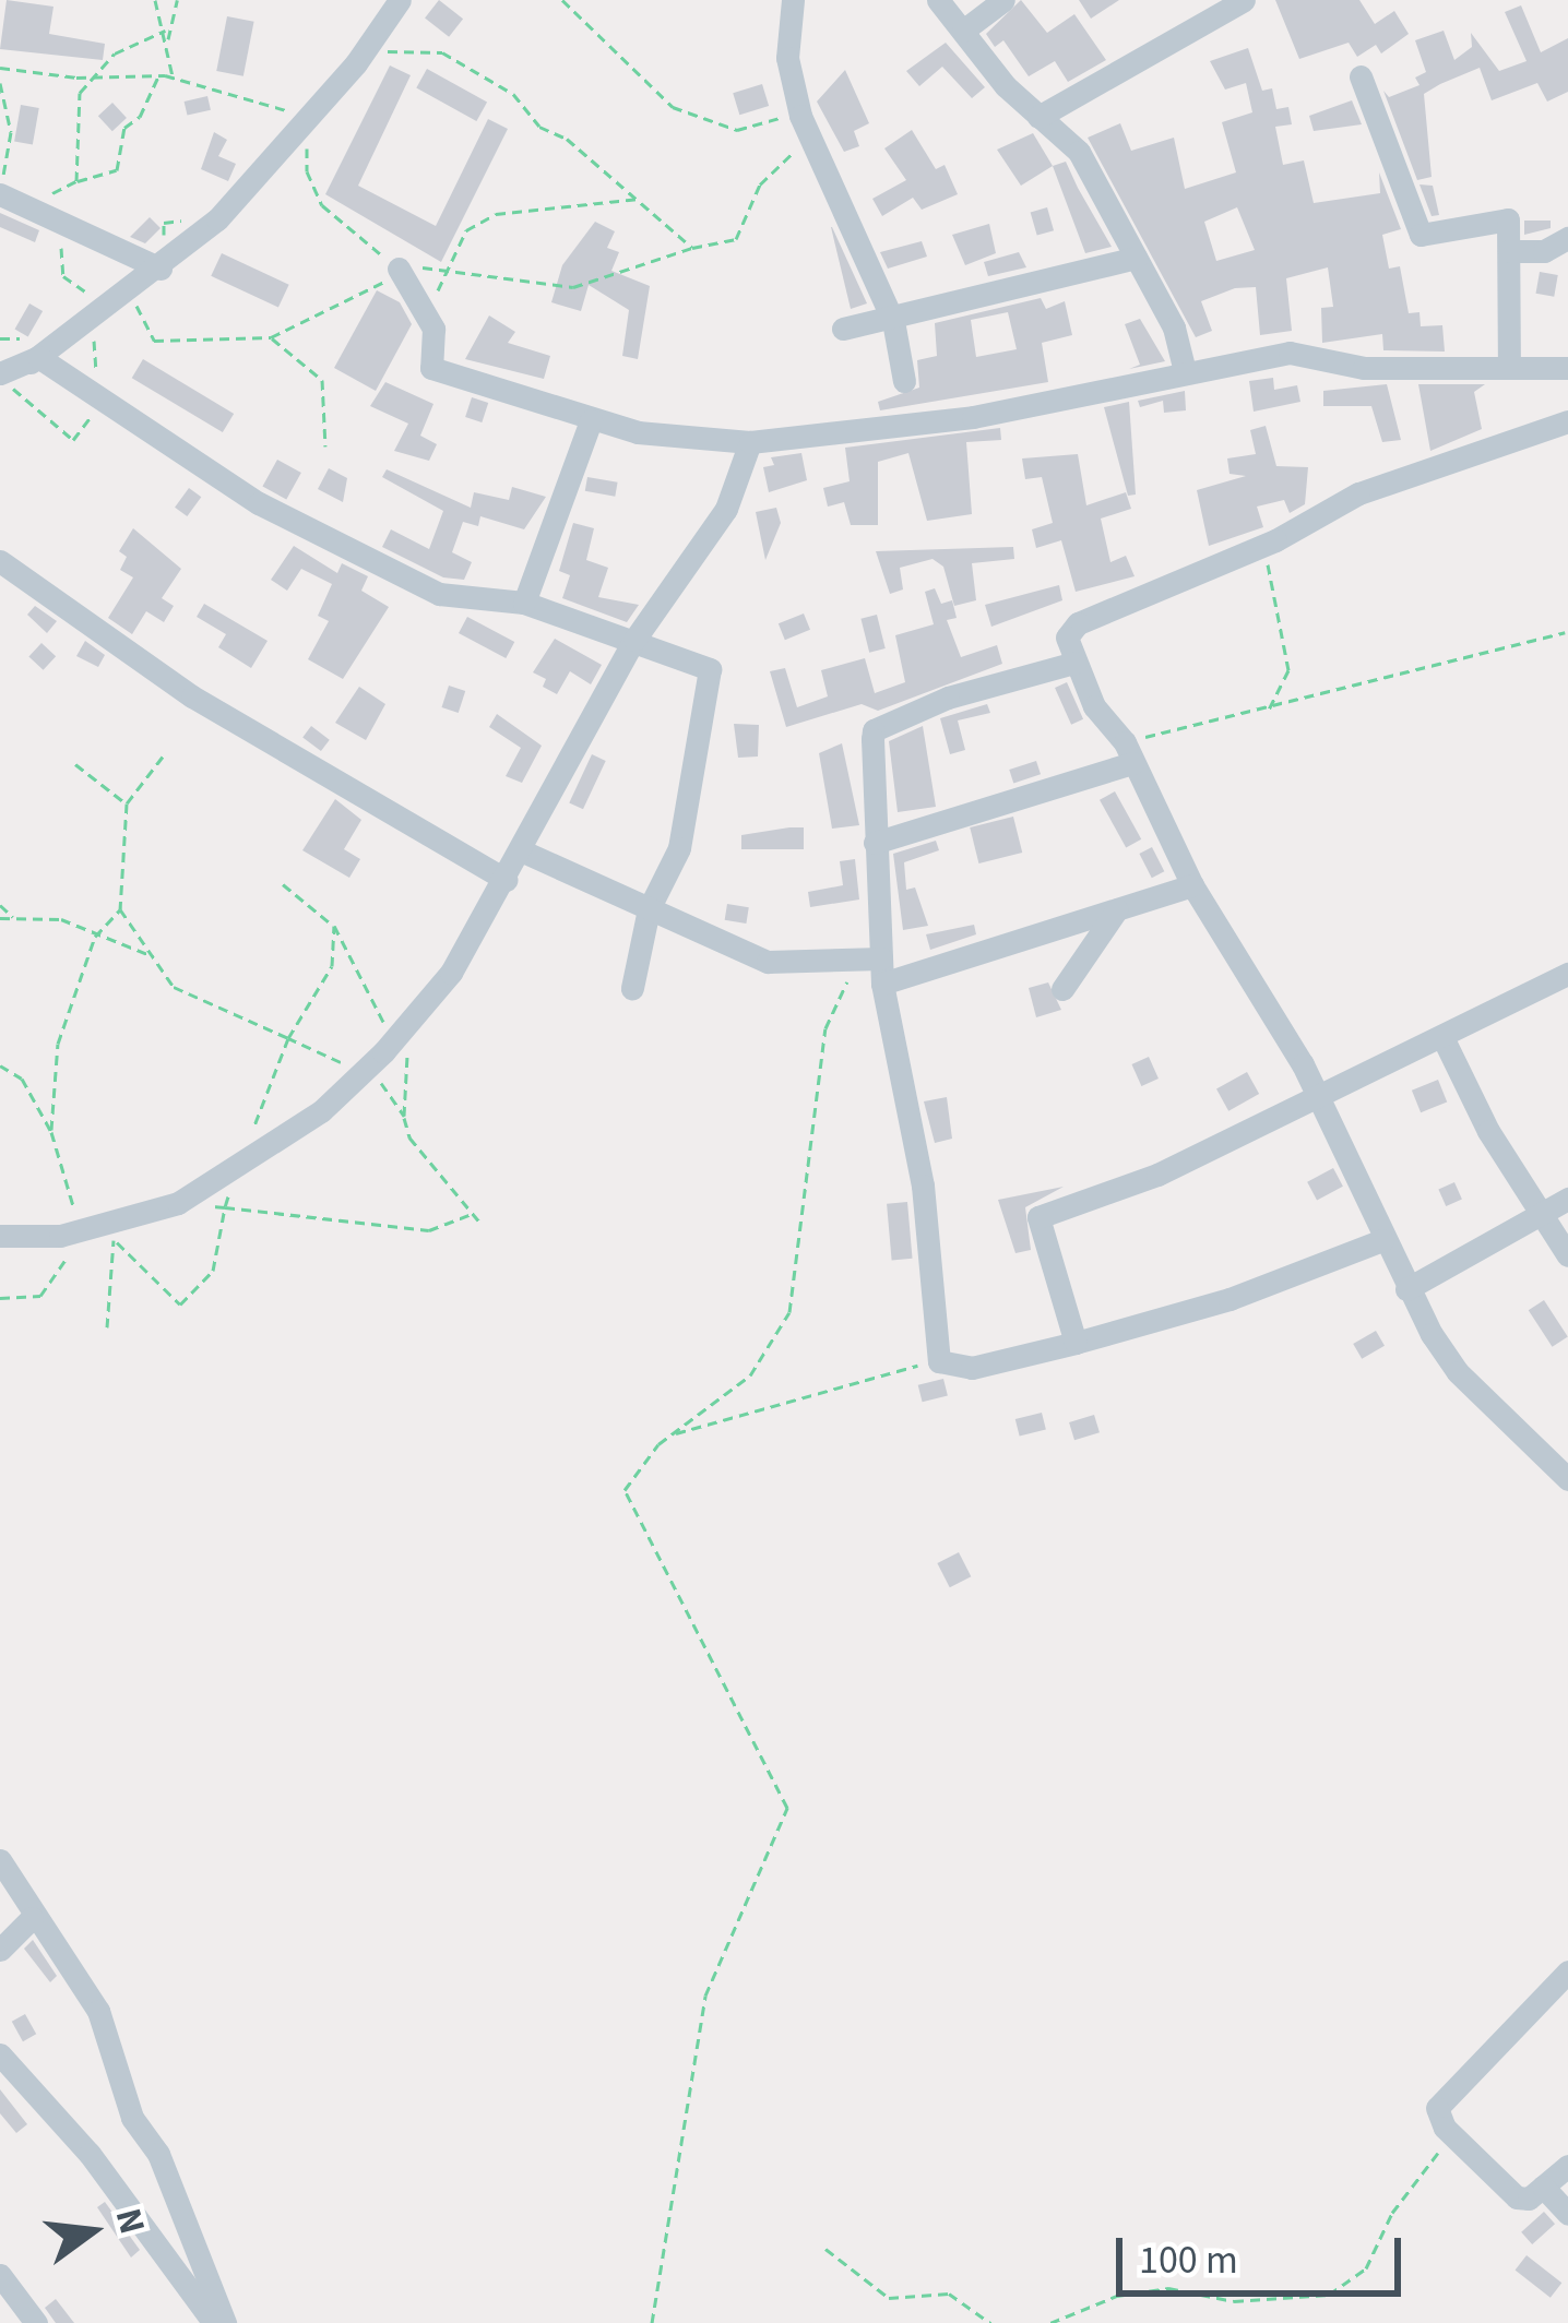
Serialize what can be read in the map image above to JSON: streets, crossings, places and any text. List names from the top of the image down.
{
  "scale_bar": "100 m",
  "north": "right"
}
